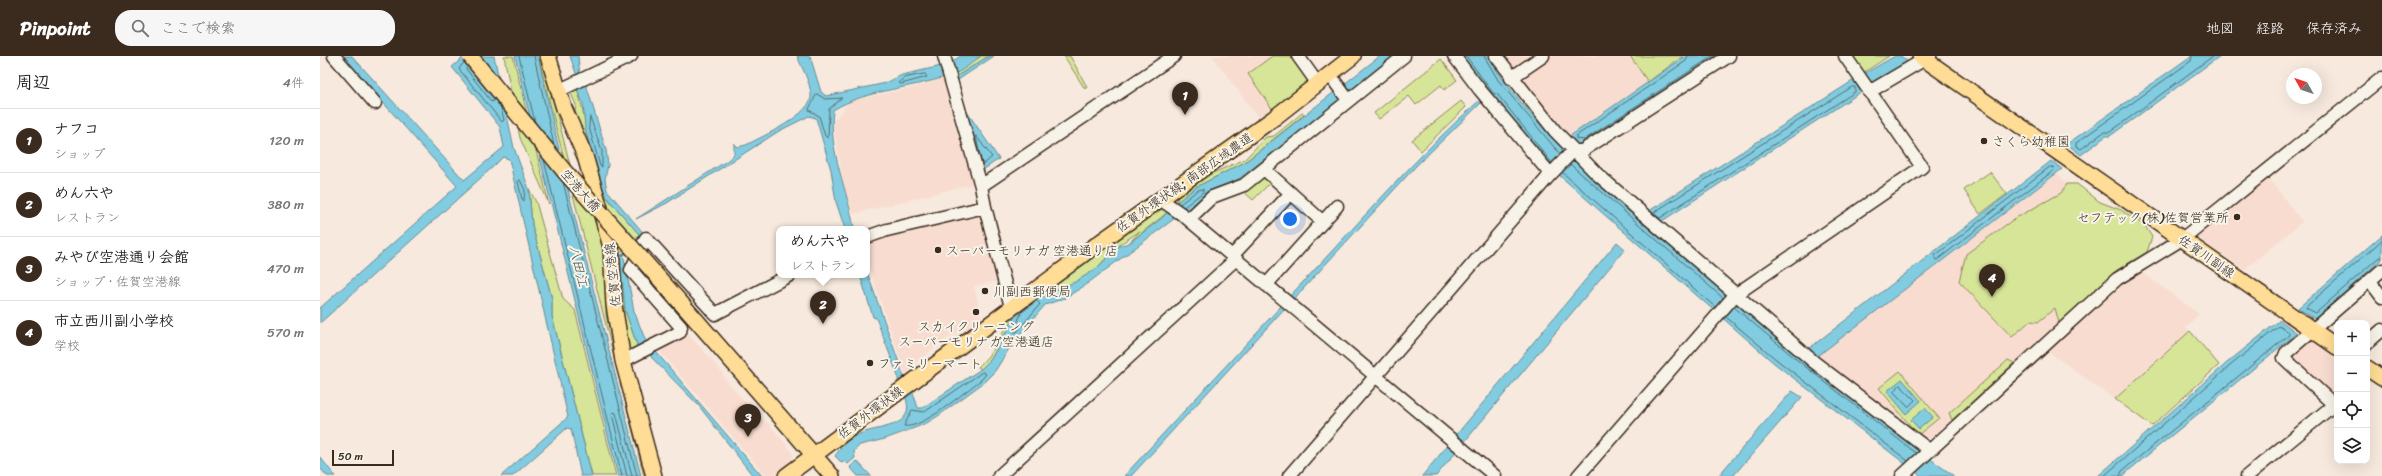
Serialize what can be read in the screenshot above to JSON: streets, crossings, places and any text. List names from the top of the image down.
{
  "streets": {
    "main road": [
      "佐賀外環状線; 南部広域農道",
      "空港大橋",
      "佐賀川副線",
      "佐賀空港線",
      "佐賀外環状線"
    ]
  },
  "crossings": [
    ["佐賀外環状線; 南部広域農道", "佐賀外環状線"],
    ["空港大橋", "佐賀外環状線"]
  ],
  "water": ["八田江"],
  "places": [
    "さくら幼稚園",
    "セフテック(株)佐賀営業所",
    "スーパーモリナガ 空港通り店",
    "川副西郵便局",
    "スカイクリーニング スーパーモリナガ空港通店",
    "ファミリーマート"
  ],
  "scale_bar": "50 m",
  "north": "top left",
  "page": {
    "header": "Pinpoint",
    "search": "ここで検索",
    "nav": ["地図", "経路", "保存済み"],
    "heading": ["周辺", "4件"],
    "pins": [
      "1",
      "4",
      "2",
      "3"
    ],
    "list": [
      {
        "mark": "1",
        "name": "ナフコ",
        "note": "ショップ",
        "value": "120 m"
      },
      {
        "mark": "2",
        "name": "めん六や",
        "note": "レストラン",
        "value": "380 m"
      },
      {
        "mark": "3",
        "name": "みやび空港通り会館",
        "note": "ショップ · 佐賀空港線",
        "value": "470 m"
      },
      {
        "mark": "4",
        "name": "市立西川副小学校",
        "note": "学校",
        "value": "570 m"
      }
    ],
    "popup": ["めん六や", "レストラン"],
    "map_buttons": ["+", "−"],
    "scale": "50 m"
  }
}
